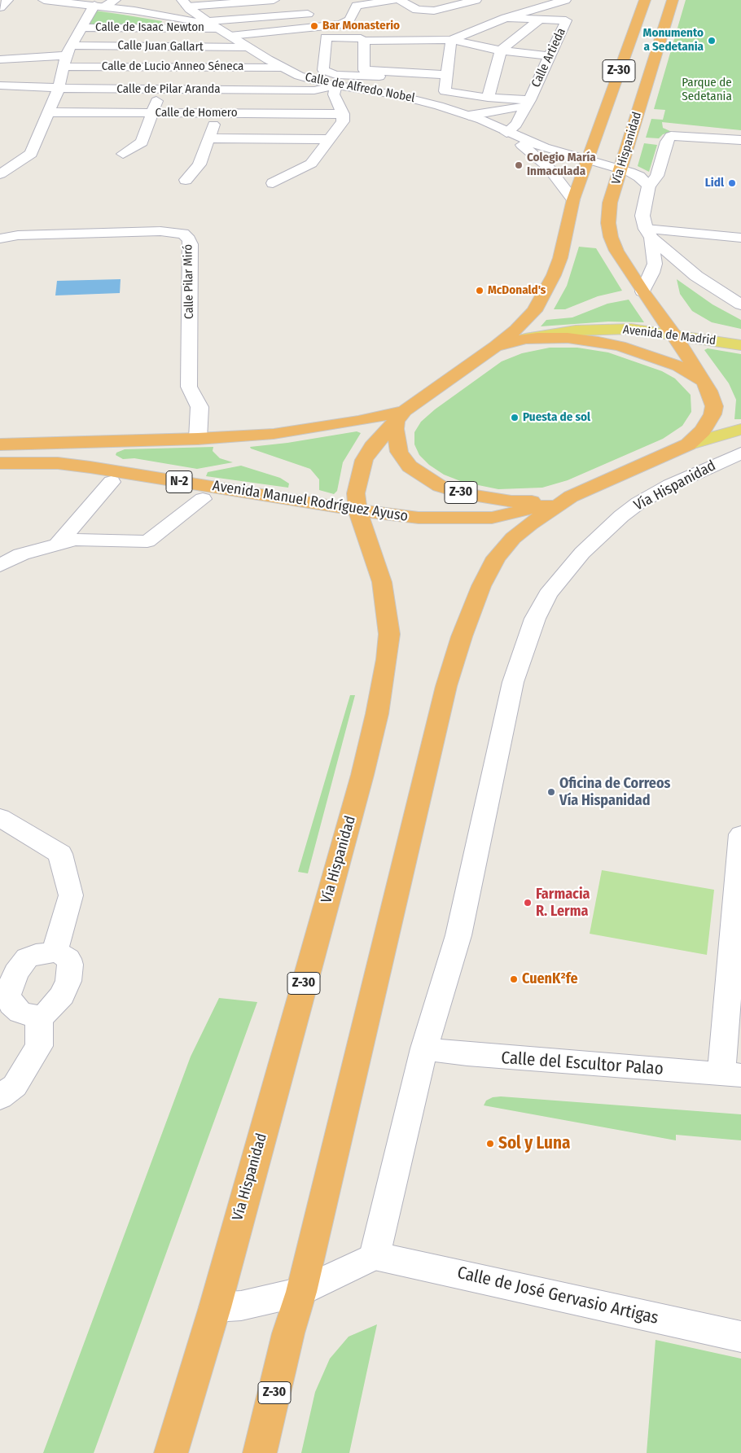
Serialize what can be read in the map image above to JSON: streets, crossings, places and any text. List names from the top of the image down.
{
  "streets": {
    "highway": [
      "Z-30",
      "Vía Hispanidad",
      "N-2",
      "Avenida Manuel Rodríguez Ayuso"
    ],
    "main road": ["Avenida de Madrid"],
    "street": [
      "Calle de Isaac Newton",
      "Calle Juan Gallart",
      "Calle Artieda",
      "Calle de Lucio Anneo Séneca",
      "Calle de Alfredo Nobel",
      "Calle de Pilar Aranda",
      "Calle de Homero",
      "Calle Pilar Miró",
      "Calle del Escultor Palao",
      "Calle de José Gervasio Artigas"
    ]
  },
  "crossings": [
    ["Calle de Isaac Newton", "Calle de Alfredo Nobel"],
    ["Calle Juan Gallart", "Calle de Alfredo Nobel"],
    ["Calle Artieda", "Calle de Alfredo Nobel"],
    ["Calle de Lucio Anneo Séneca", "Calle de Alfredo Nobel"],
    ["Calle de Alfredo Nobel", "Calle de Pilar Aranda"],
    ["Calle de Alfredo Nobel", "Vía Hispanidad"],
    ["Vía Hispanidad", "Avenida de Madrid"],
    ["Vía Hispanidad", "Avenida Manuel Rodríguez Ayuso"],
    ["Vía Hispanidad", "Calle del Escultor Palao"],
    ["Vía Hispanidad", "Calle de José Gervasio Artigas"]
  ],
  "parks": ["Parque de Sedetania"],
  "places": [
    "Bar Monasterio",
    "Monumento a Sedetania",
    "Colegio María Inmaculada",
    "Lidl",
    "McDonald's",
    "Puesta de sol",
    "Oficina de Correos Vía Hispanidad",
    "Farmacia R. Lerma",
    "CuenK²fe",
    "Sol y Luna"
  ]
}
